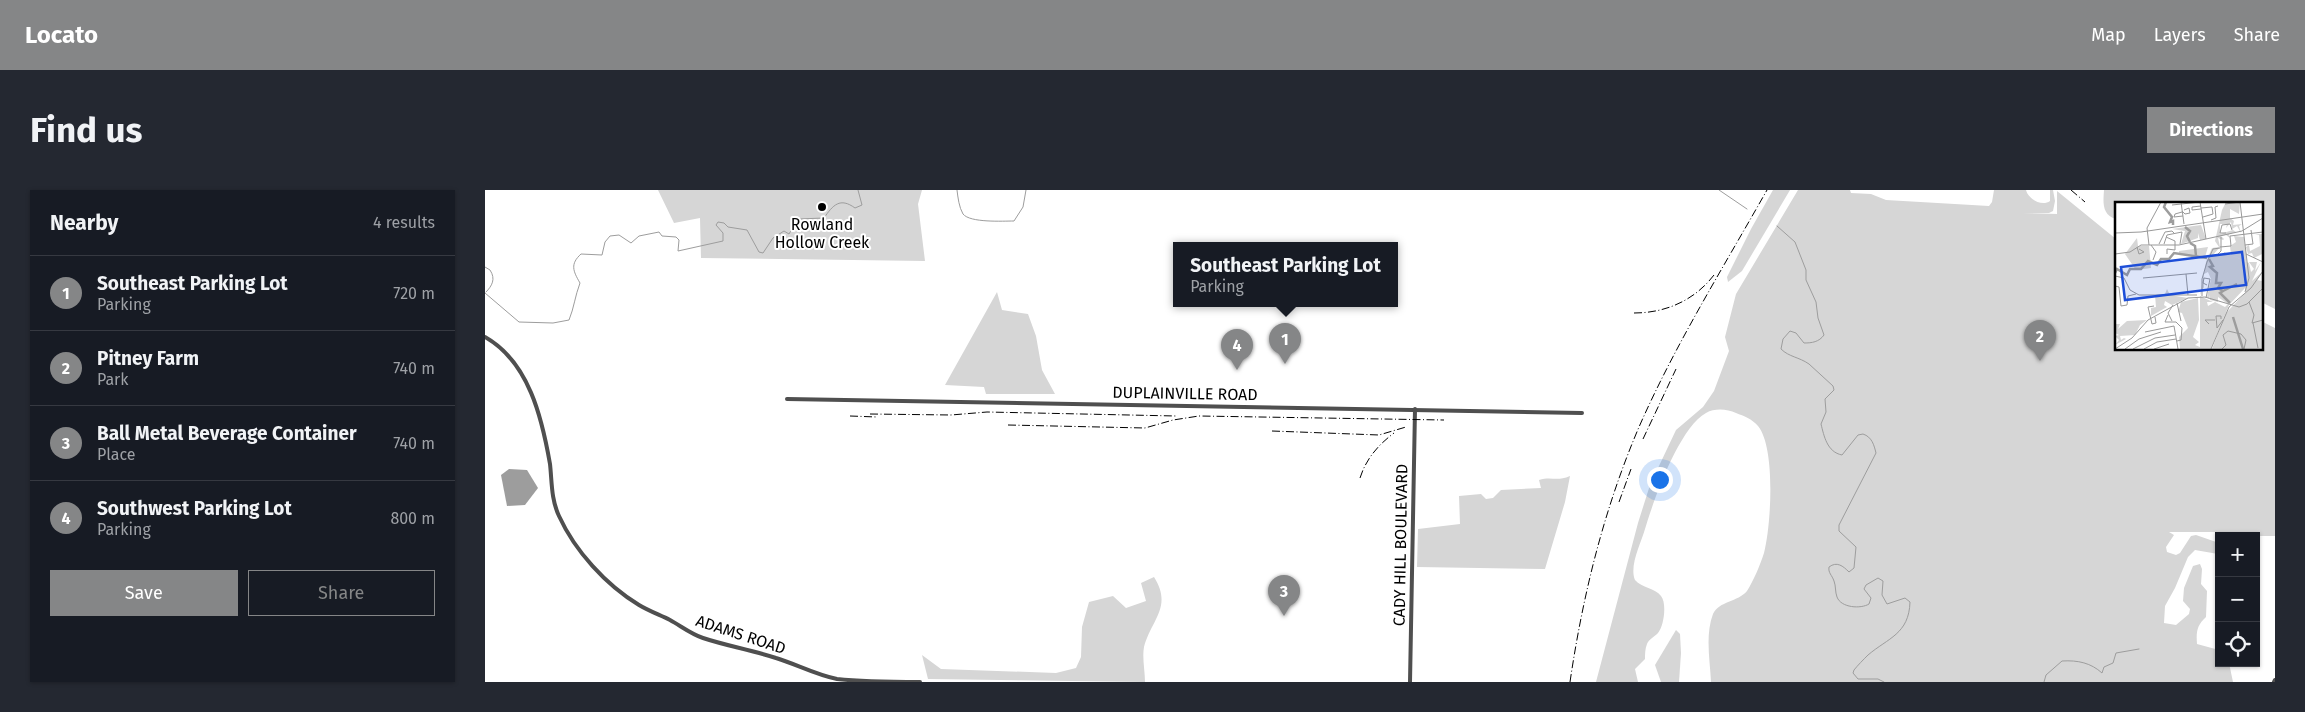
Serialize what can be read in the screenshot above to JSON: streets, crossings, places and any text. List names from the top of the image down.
{
  "streets": {
    "street": ["DUPLAINVILLE ROAD", "CADY HILL BOULEVARD", "ADAMS ROAD"]
  },
  "crossings": [
    ["DUPLAINVILLE ROAD", "CADY HILL BOULEVARD"]
  ],
  "places": ["Rowland Hollow Creek"],
  "page": {
    "header": "Locato",
    "nav": ["Map", "Layers", "Share"],
    "buttons": [
      "Directions",
      ["Save", "Share"]
    ],
    "title": "Find us",
    "heading": ["Nearby", "4 results"],
    "popup": ["Southeast Parking Lot", "Parking"],
    "list": [
      {
        "mark": "1",
        "name": "Southeast Parking Lot",
        "note": "Parking",
        "value": "720 m"
      },
      {
        "mark": "2",
        "name": "Pitney Farm",
        "note": "Park",
        "value": "740 m"
      },
      {
        "mark": "3",
        "name": "Ball Metal Beverage Container",
        "note": "Place",
        "value": "740 m"
      },
      {
        "mark": "4",
        "name": "Southwest Parking Lot",
        "note": "Parking",
        "value": "800 m"
      }
    ],
    "pins": [
      "2",
      "1",
      "4",
      "3"
    ],
    "map_buttons": ["+", "−"]
  }
}
